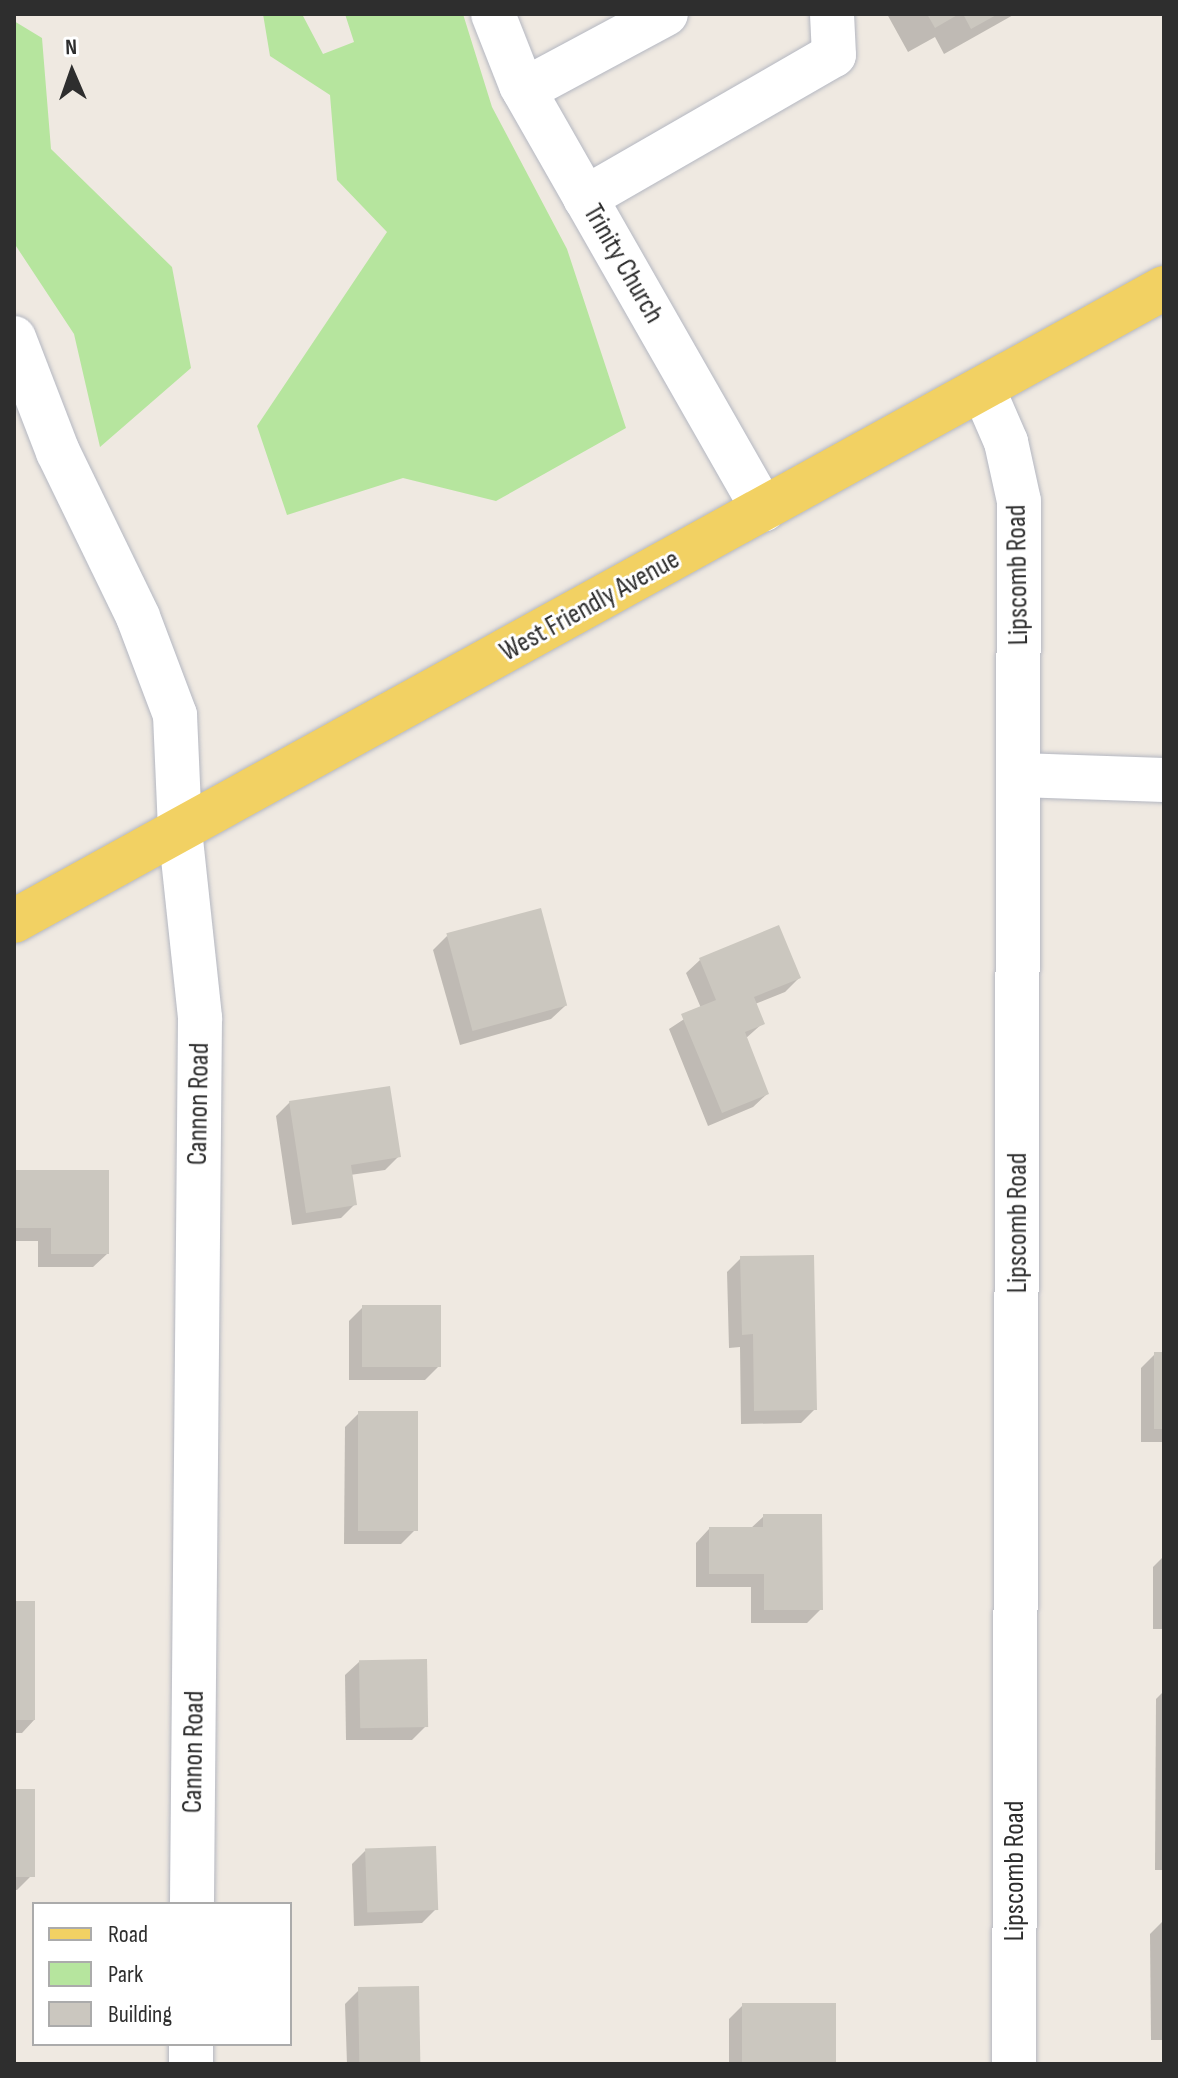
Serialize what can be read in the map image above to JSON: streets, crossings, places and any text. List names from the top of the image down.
{
  "streets": {
    "main road": ["West Friendly Avenue"],
    "street": ["Trinity Church", "Lipscomb Road", "Cannon Road"]
  },
  "crossings": [
    ["Trinity Church", "West Friendly Avenue"],
    ["Lipscomb Road", "West Friendly Avenue"],
    ["West Friendly Avenue", "Cannon Road"]
  ],
  "legend": ["Road", "Park", "Building"],
  "north": "top"
}
